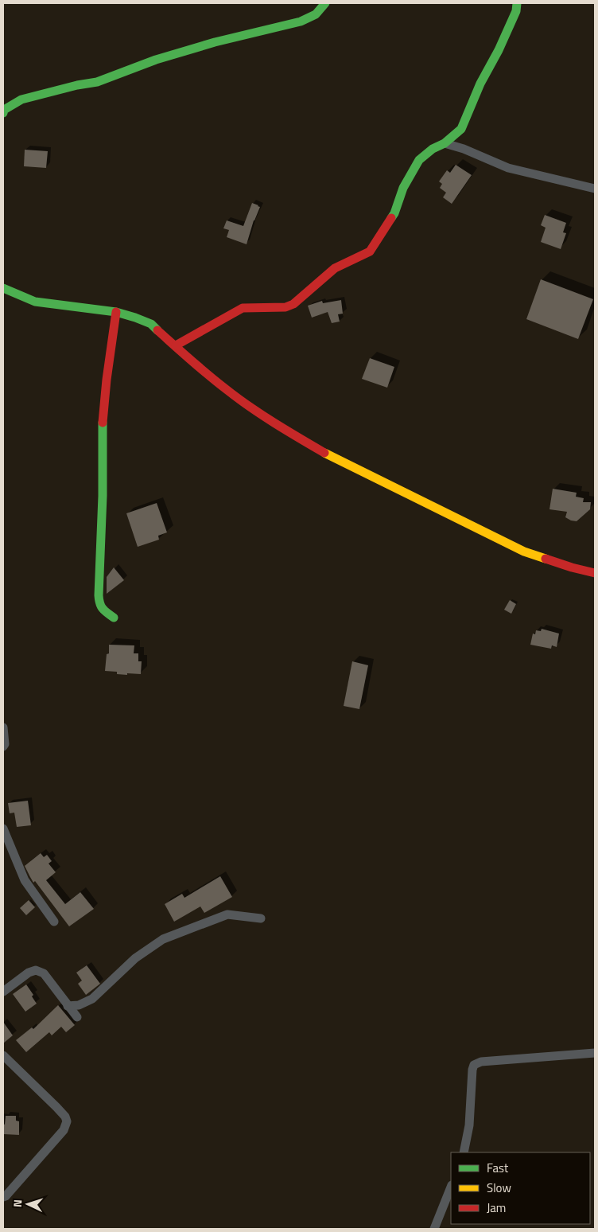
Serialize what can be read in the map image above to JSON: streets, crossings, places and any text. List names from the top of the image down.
{
  "legend": ["Fast", "Slow", "Jam"],
  "north": "left"
}
